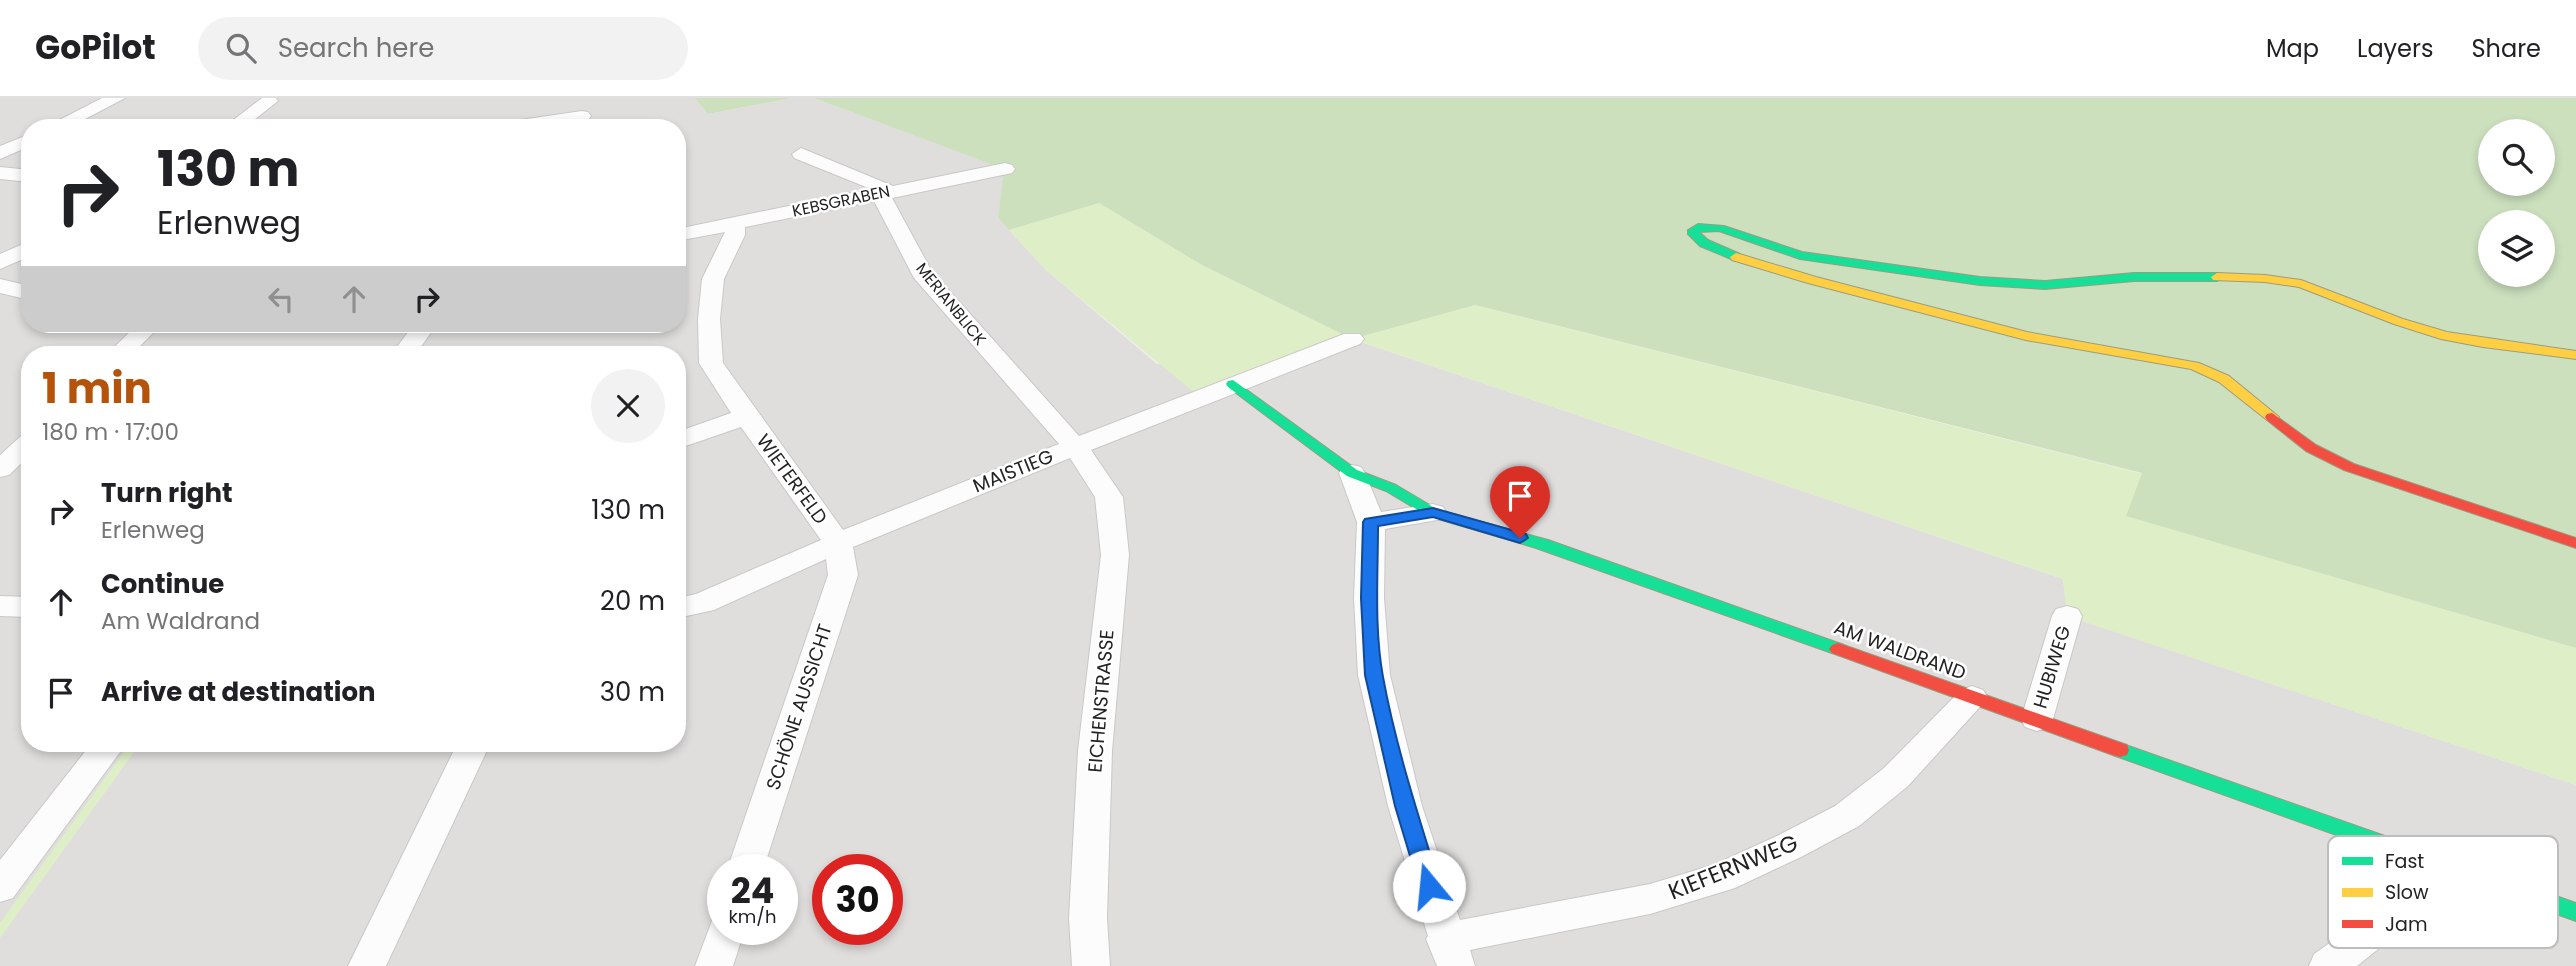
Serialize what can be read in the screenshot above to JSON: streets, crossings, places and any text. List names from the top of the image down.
{
  "streets": {
    "street": [
      "KEBSGRABEN",
      "MERIANBLICK",
      "MAISTIEG",
      "WIETERFELD",
      "AM WALDRAND",
      "HUBIWEG",
      "EICHENSTRASSE",
      "SCHÖNE AUSSICHT",
      "KIEFERNWEG"
    ]
  },
  "crossings": [
    ["KEBSGRABEN", "MERIANBLICK"],
    ["KEBSGRABEN", "WIETERFELD"],
    ["MERIANBLICK", "MAISTIEG"],
    ["MERIANBLICK", "EICHENSTRASSE"],
    ["MAISTIEG", "WIETERFELD"],
    ["MAISTIEG", "AM WALDRAND"],
    ["MAISTIEG", "EICHENSTRASSE"],
    ["MAISTIEG", "SCHÖNE AUSSICHT"],
    ["WIETERFELD", "SCHÖNE AUSSICHT"],
    ["AM WALDRAND", "HUBIWEG"],
    ["AM WALDRAND", "KIEFERNWEG"]
  ],
  "legend": ["Fast", "Slow", "Jam"],
  "page": {
    "header": "GoPilot",
    "search": "Search here",
    "nav": ["Map", "Layers", "Share"],
    "turn": ["130 m", "Erlenweg"],
    "heading": ["1 min", "180 m · 17:00"],
    "list": [
      {
        "name": "Turn right",
        "note": "Erlenweg",
        "value": "130 m"
      },
      {
        "name": "Continue",
        "note": "Am Waldrand",
        "value": "20 m"
      },
      {
        "name": "Arrive at destination",
        "value": "30 m"
      }
    ],
    "speed": "24 km/h",
    "limit": "30"
  }
}
